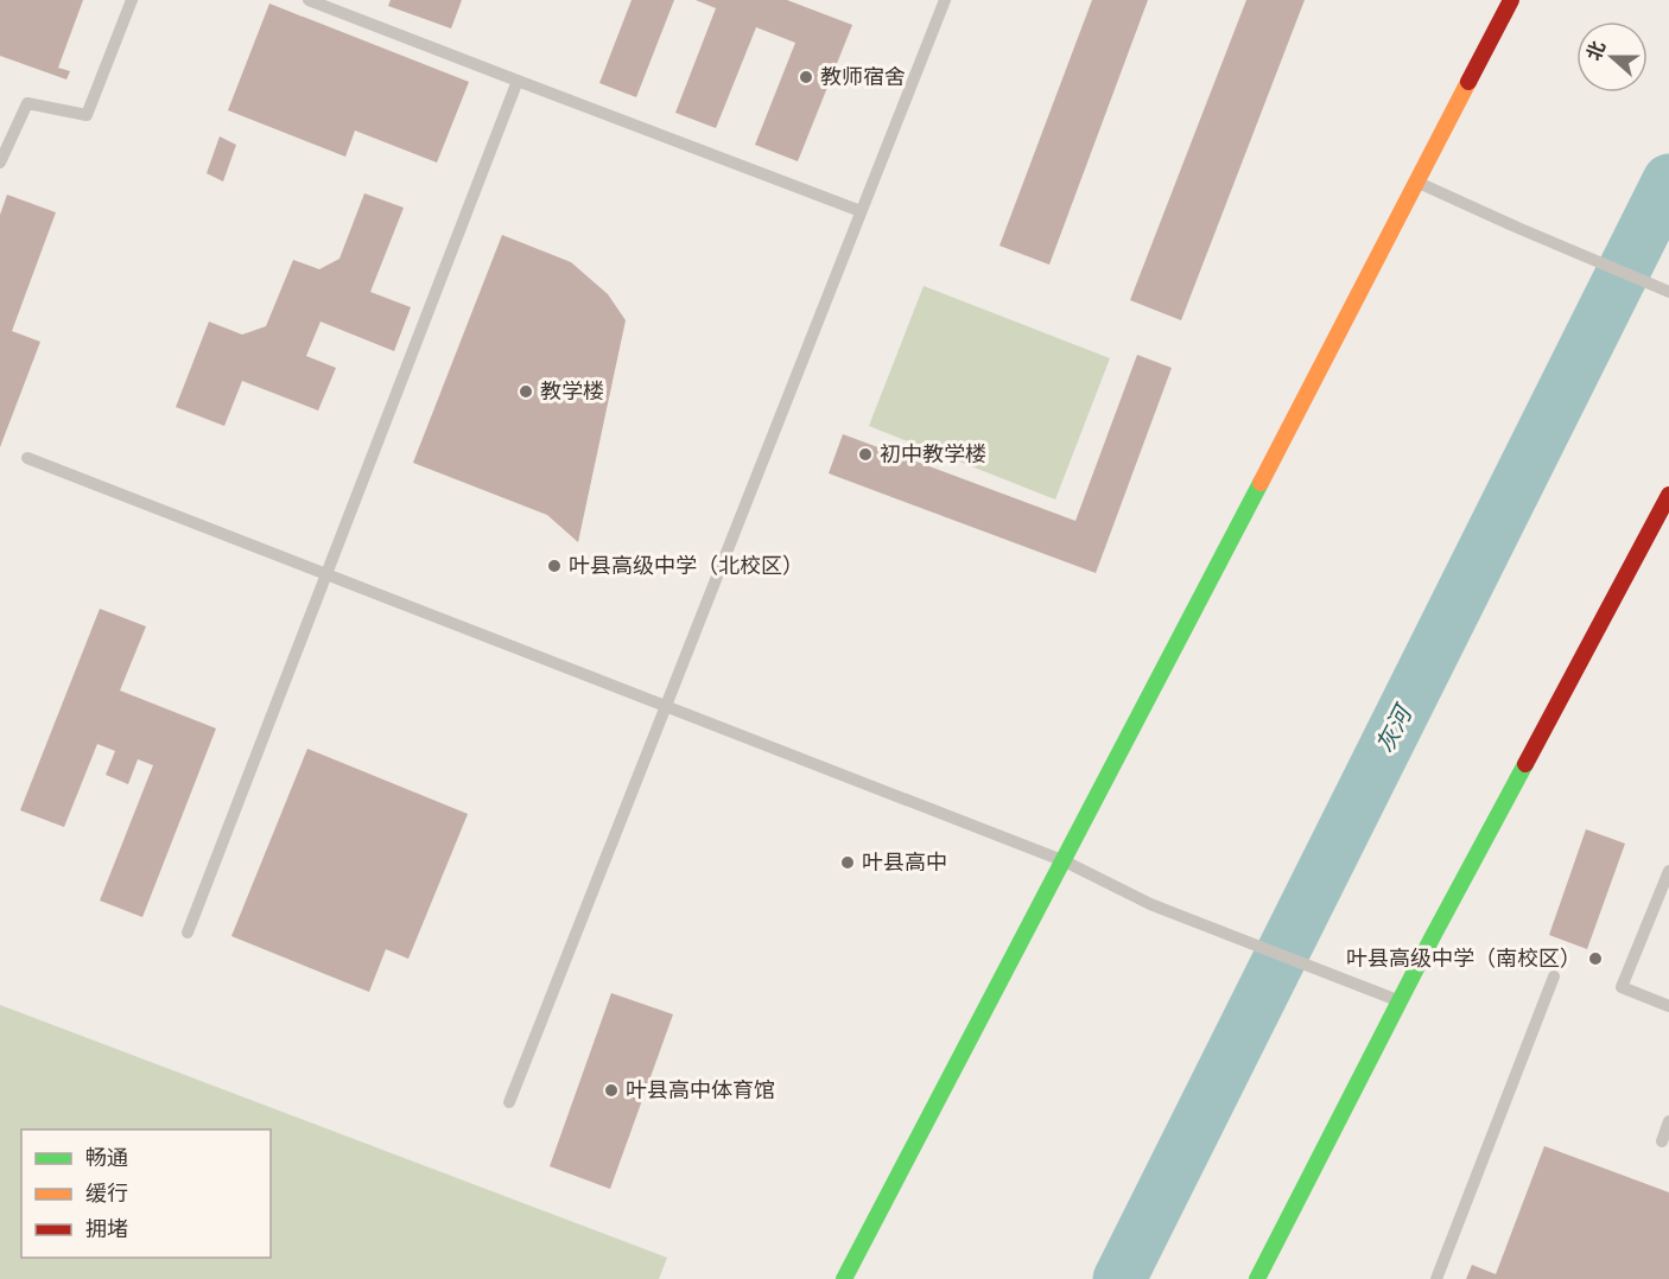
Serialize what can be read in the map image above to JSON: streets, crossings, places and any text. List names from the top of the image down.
{
  "water": ["灰河"],
  "places": [
    "教师宿舍",
    "教学楼",
    "初中教学楼",
    "叶县高级中学（北校区）",
    "叶县高中",
    "叶县高级中学（南校区）",
    "叶县高中体育馆"
  ],
  "legend": ["畅通", "缓行", "拥堵"],
  "north": "left"
}
